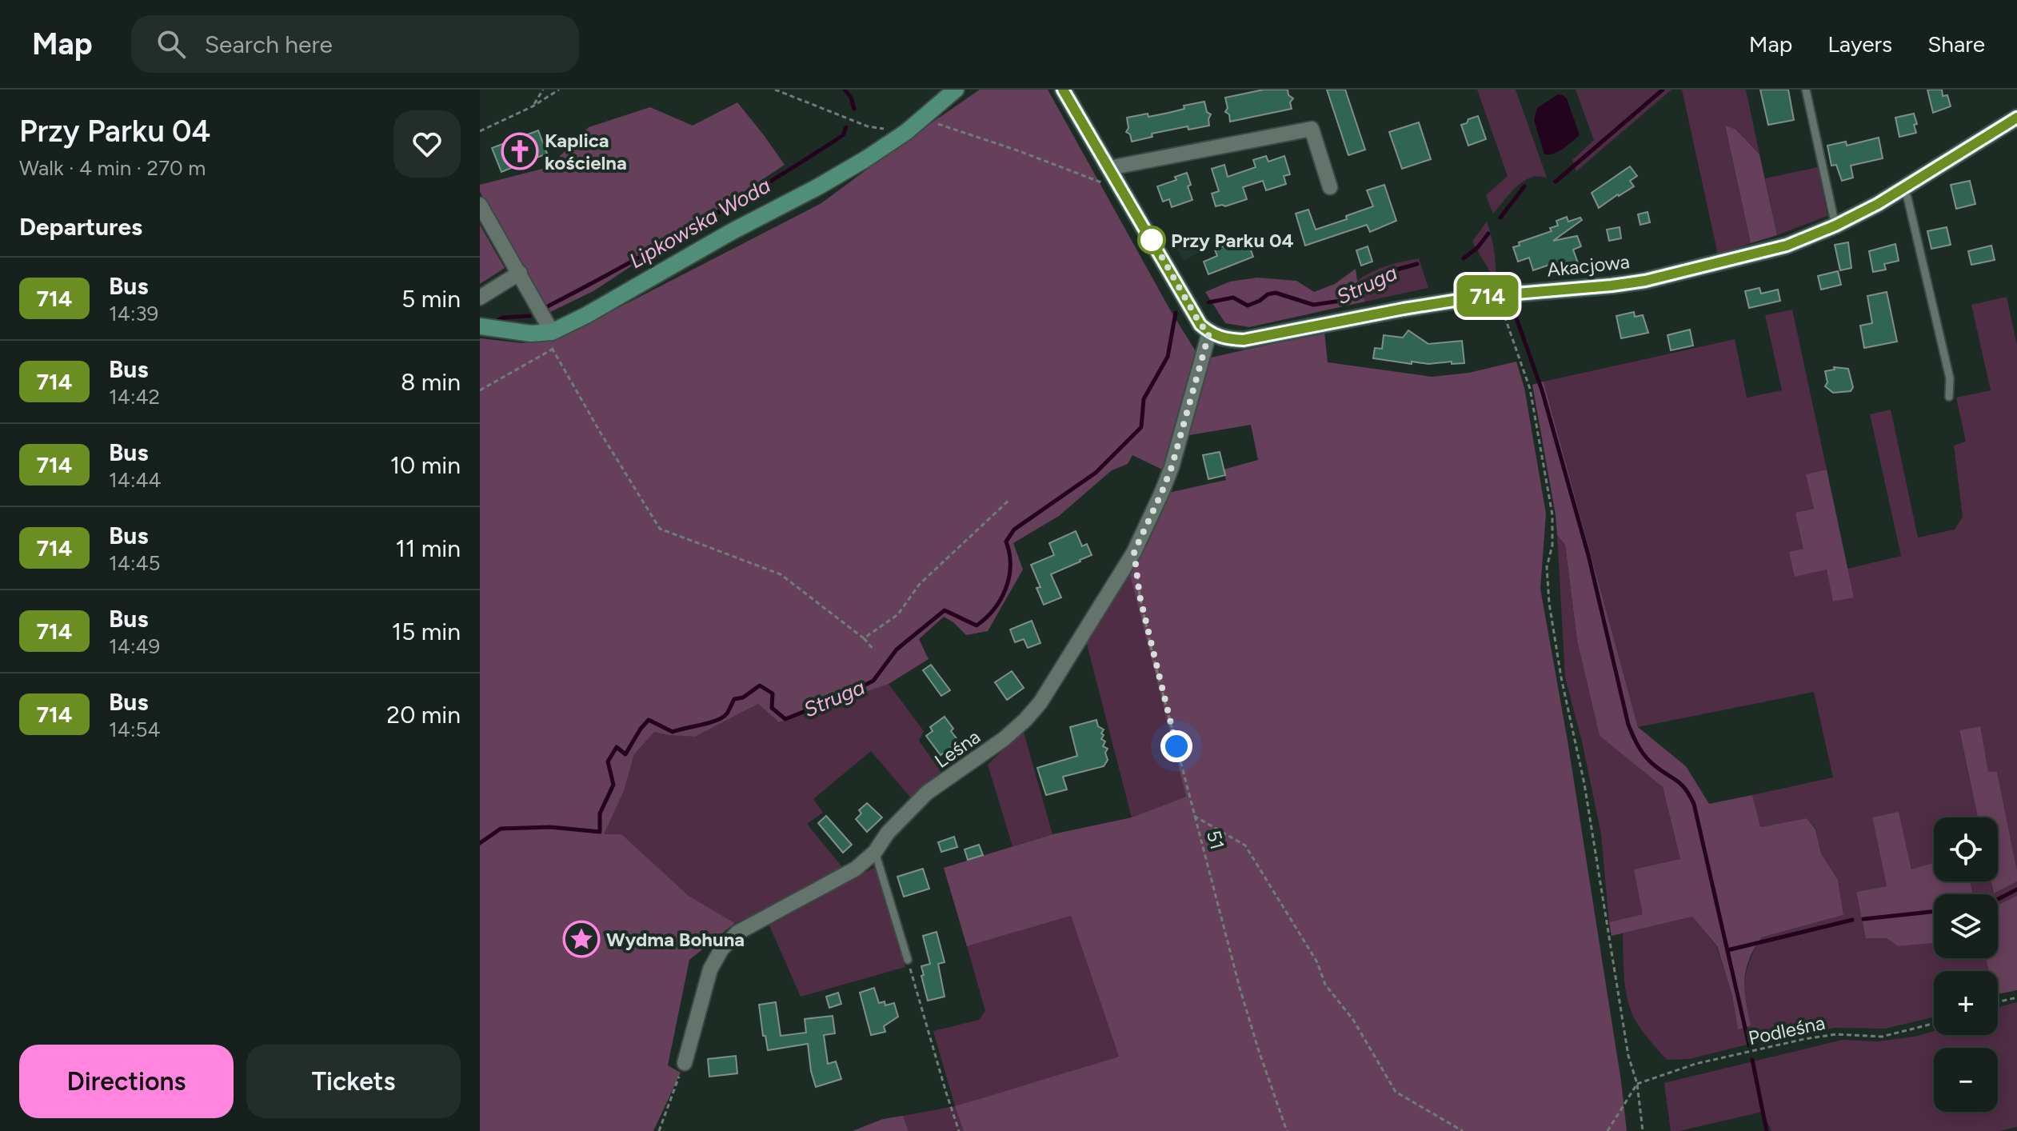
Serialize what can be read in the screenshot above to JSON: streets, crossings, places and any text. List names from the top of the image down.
{
  "streets": {
    "street": ["Akacjowa", "Leśna"],
    "path": ["51", "Podleśna"]
  },
  "crossings": [
    ["Akacjowa", "Leśna"],
    ["Leśna", "51"]
  ],
  "water": ["Lipkowska Woda", "Struga"],
  "places": {
    "church": ["Kaplica kościelna"],
    "other": ["Przy Parku 04"],
    "place": ["Wydma Bohuna"]
  },
  "lines": ["bus line 714"],
  "page": {
    "header": "Map",
    "search": "Search here",
    "nav": ["Map", "Layers", "Share"],
    "heading": [
      ["Przy Parku 04", "Walk · 4 min · 270 m"],
      "Departures"
    ],
    "on_map": "714",
    "list": [
      {
        "mark": "714",
        "name": "Bus",
        "note": "14:39",
        "value": "5 min"
      },
      {
        "mark": "714",
        "name": "Bus",
        "note": "14:42",
        "value": "8 min"
      },
      {
        "mark": "714",
        "name": "Bus",
        "note": "14:44",
        "value": "10 min"
      },
      {
        "mark": "714",
        "name": "Bus",
        "note": "14:45",
        "value": "11 min"
      },
      {
        "mark": "714",
        "name": "Bus",
        "note": "14:49",
        "value": "15 min"
      },
      {
        "mark": "714",
        "name": "Bus",
        "note": "14:54",
        "value": "20 min"
      }
    ],
    "map_buttons": ["+", "−"],
    "buttons": ["Directions", "Tickets"]
  }
}
